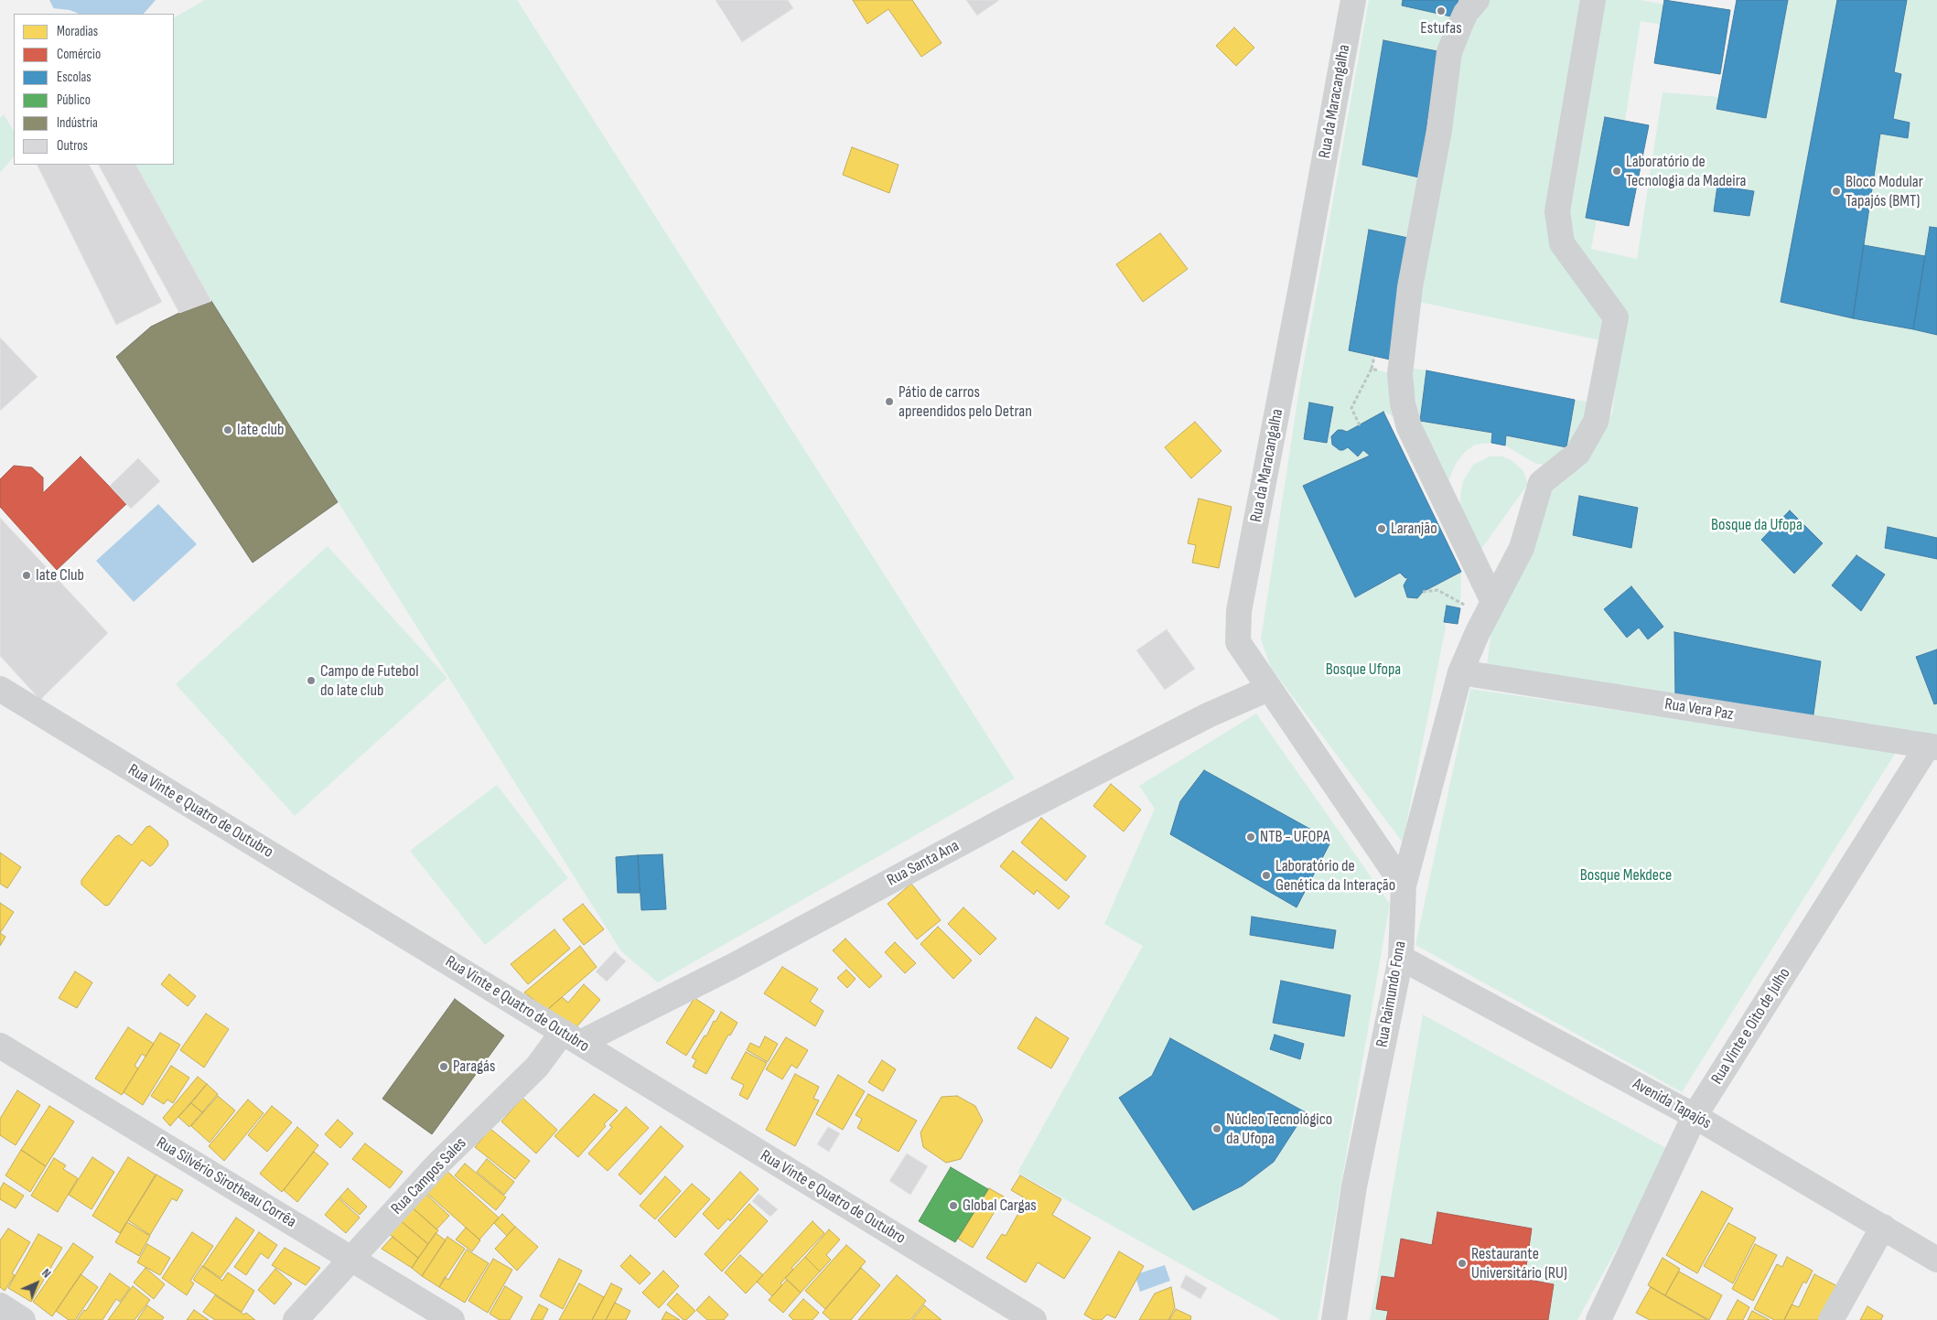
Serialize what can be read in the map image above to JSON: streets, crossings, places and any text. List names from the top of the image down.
{
  "streets": {
    "street": [
      "Rua da Maracangalha",
      "Rua Vera Paz",
      "Rua Vinte e Quatro de Outubro",
      "Rua Santa Ana",
      "Rua Raimundo Fona",
      "Rua Vinte e Oito de Julho",
      "Avenida Tapajós",
      "Rua Campos Sales",
      "Rua Silvério Sirotheau Corrêa"
    ]
  },
  "crossings": [
    ["Rua da Maracangalha", "Rua Santa Ana"],
    ["Rua da Maracangalha", "Rua Raimundo Fona"],
    ["Rua Vera Paz", "Rua Raimundo Fona"],
    ["Rua Vera Paz", "Rua Vinte e Oito de Julho"],
    ["Rua Vinte e Quatro de Outubro", "Rua Santa Ana"],
    ["Rua Vinte e Quatro de Outubro", "Rua Campos Sales"],
    ["Rua Santa Ana", "Rua Campos Sales"],
    ["Rua Raimundo Fona", "Avenida Tapajós"],
    ["Rua Vinte e Oito de Julho", "Avenida Tapajós"],
    ["Rua Campos Sales", "Rua Silvério Sirotheau Corrêa"]
  ],
  "parks": ["Bosque da Ufopa", "Bosque Ufopa", "Bosque Mekdece"],
  "places": [
    "Estufas",
    "Laboratório de Tecnologia da Madeira",
    "Bloco Modular Tapajós (BMT)",
    "Pátio de carros apreendidos pelo Detran",
    "Iate club",
    "Laranjão",
    "Iate Club",
    "Campo de Futebol do Iate club",
    "NTB - UFOPA",
    "Laboratório de Genética da Interação",
    "Paragás",
    "Núcleo Tecnológico da Ufopa",
    "Global Cargas",
    "Restaurante Universitário (RU)"
  ],
  "legend": [
    "Moradias",
    "Comércio",
    "Escolas",
    "Público",
    "Indústria",
    "Outros"
  ],
  "north": "top right"
}
